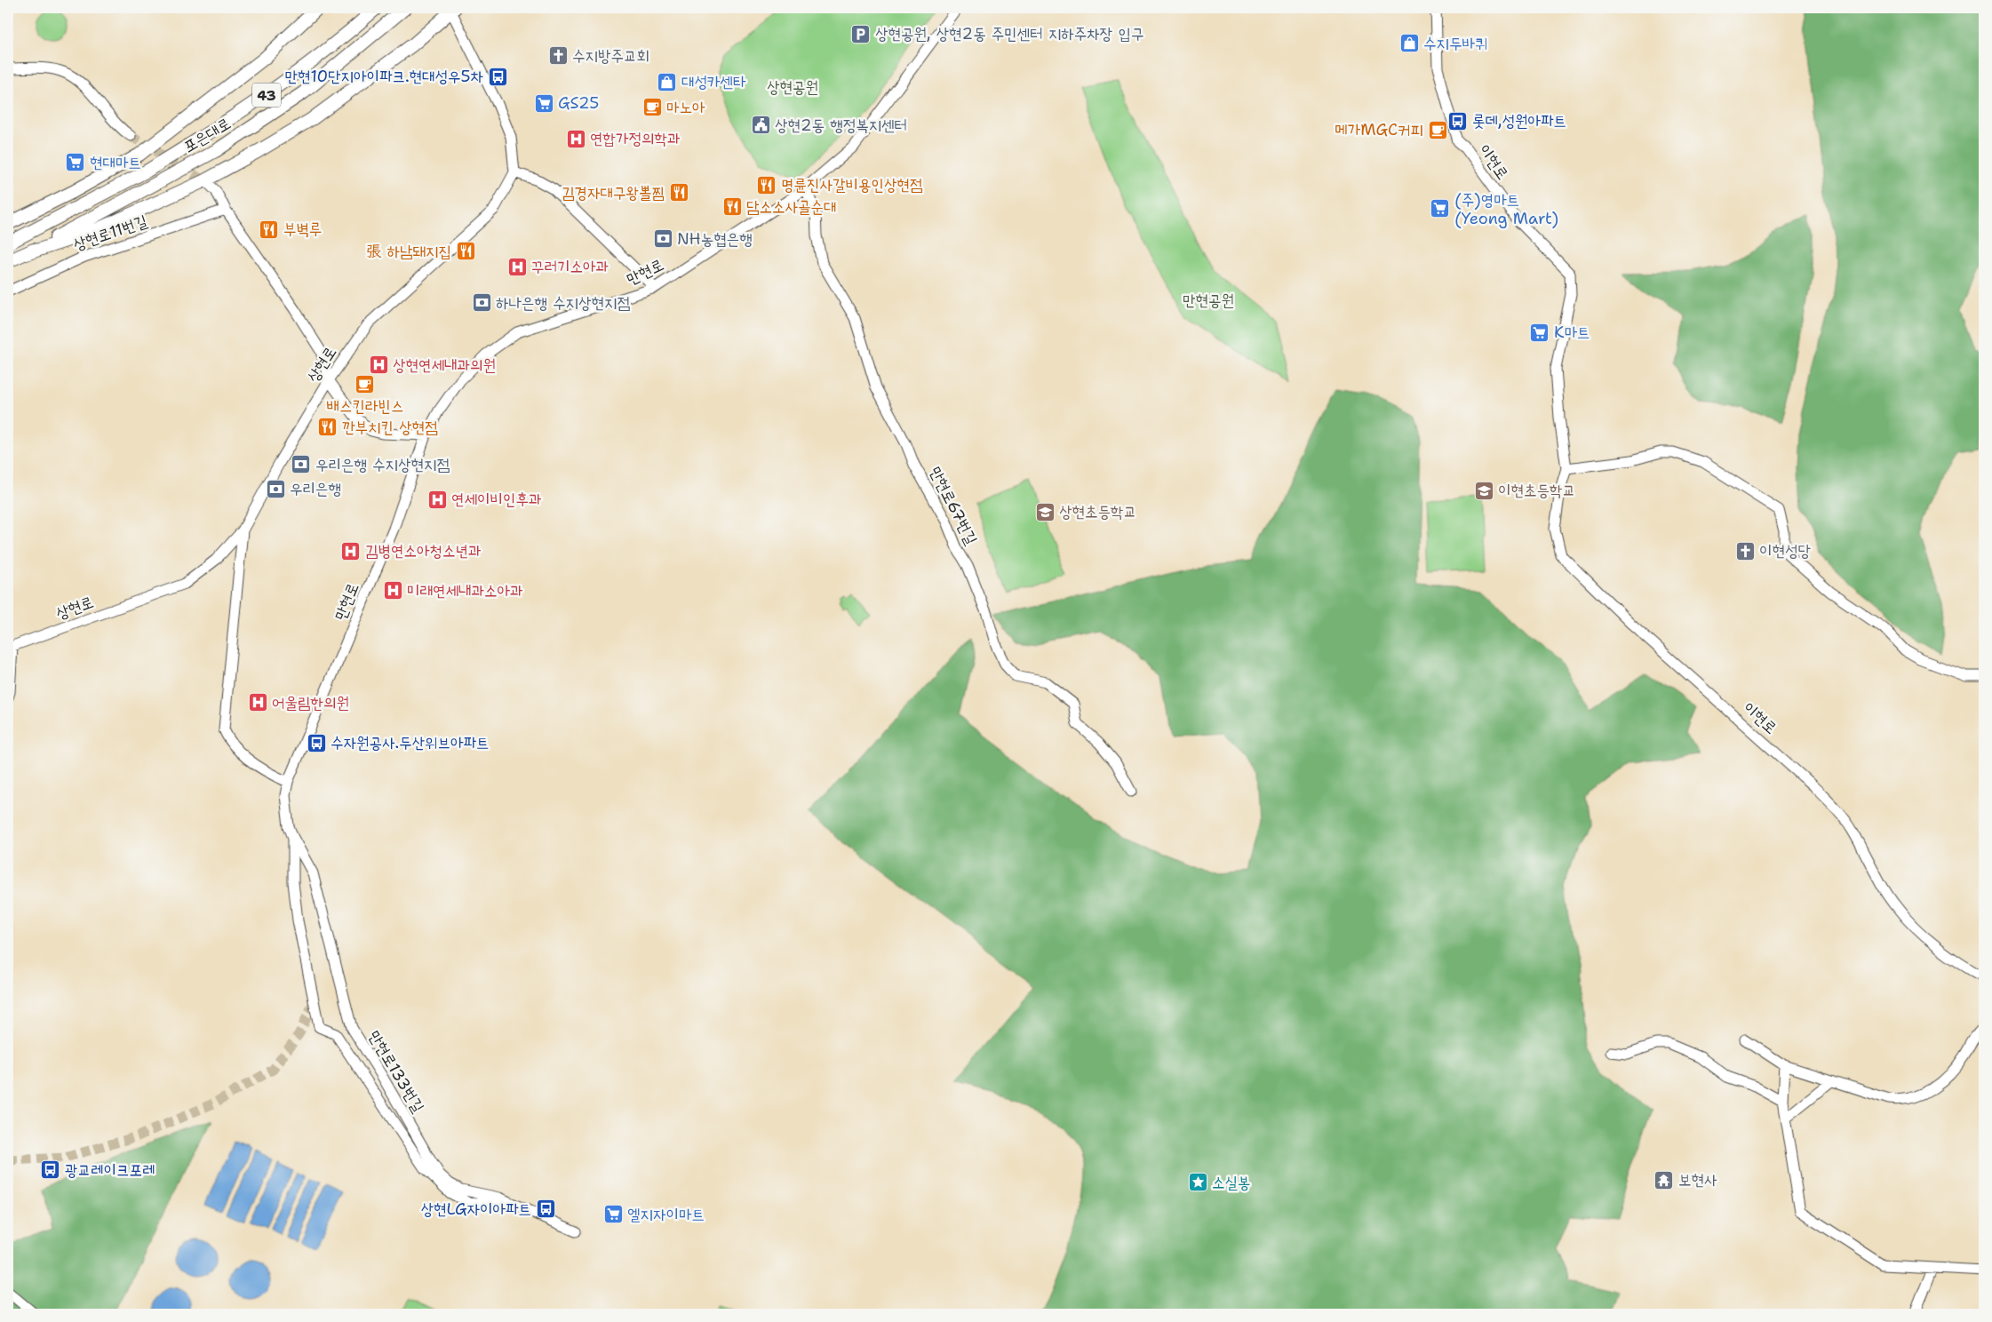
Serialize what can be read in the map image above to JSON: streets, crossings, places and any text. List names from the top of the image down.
{
  "streets": {
    "main road": ["43", "포은대로"],
    "street": [
      "이현로",
      "상현로11번길",
      "만현로",
      "상현로",
      "만현로67번길",
      "만현로133번길"
    ]
  },
  "crossings": [
    ["만현로", "만현로67번길"],
    ["만현로", "만현로133번길"]
  ],
  "parks": ["상현공원", "만현공원"],
  "places": {
    "parking": ["상현공원, 상현2동 주민센터 지하주차장 입구"],
    "shop": ["수지두바퀴", "대성카센타"],
    "church": ["수지방주교회", "이현성당"],
    "bus stop": [
      "만현10단지아이파크.현대성우5차",
      "롯데,성원아파트",
      "수자원공사.두산위브아파트",
      "광교레이크포레",
      "상현LG자이아파트"
    ],
    "supermarket": [
      "GS25",
      "현대마트",
      "(주)영마트 (Yeong Mart)",
      "K마트",
      "엘지자이마트"
    ],
    "cafe": ["마노아", "메가MGC커피", "배스킨라빈스"],
    "public building": ["상현2동 행정복지센터"],
    "hospital": [
      "연합가정의학과",
      "꾸러기소아과",
      "상현연세내과의원",
      "연세이비인후과",
      "김병연소아청소년과",
      "미래연세내과소아과",
      "어울림한의원"
    ],
    "restaurant": [
      "명륜진사갈비용인상현점",
      "김경자대구왕뽈찜",
      "담소소사골순대",
      "부벽루",
      "張 하남돼지집",
      "깐부치킨 상현점"
    ],
    "bank": [
      "NH농협은행",
      "하나은행 수지상현지점",
      "우리은행 수지상현지점",
      "우리은행"
    ],
    "school or university": ["이현초등학교", "상현초등학교"],
    "temple": ["보현사"],
    "place": ["소실봉"]
  }
}
